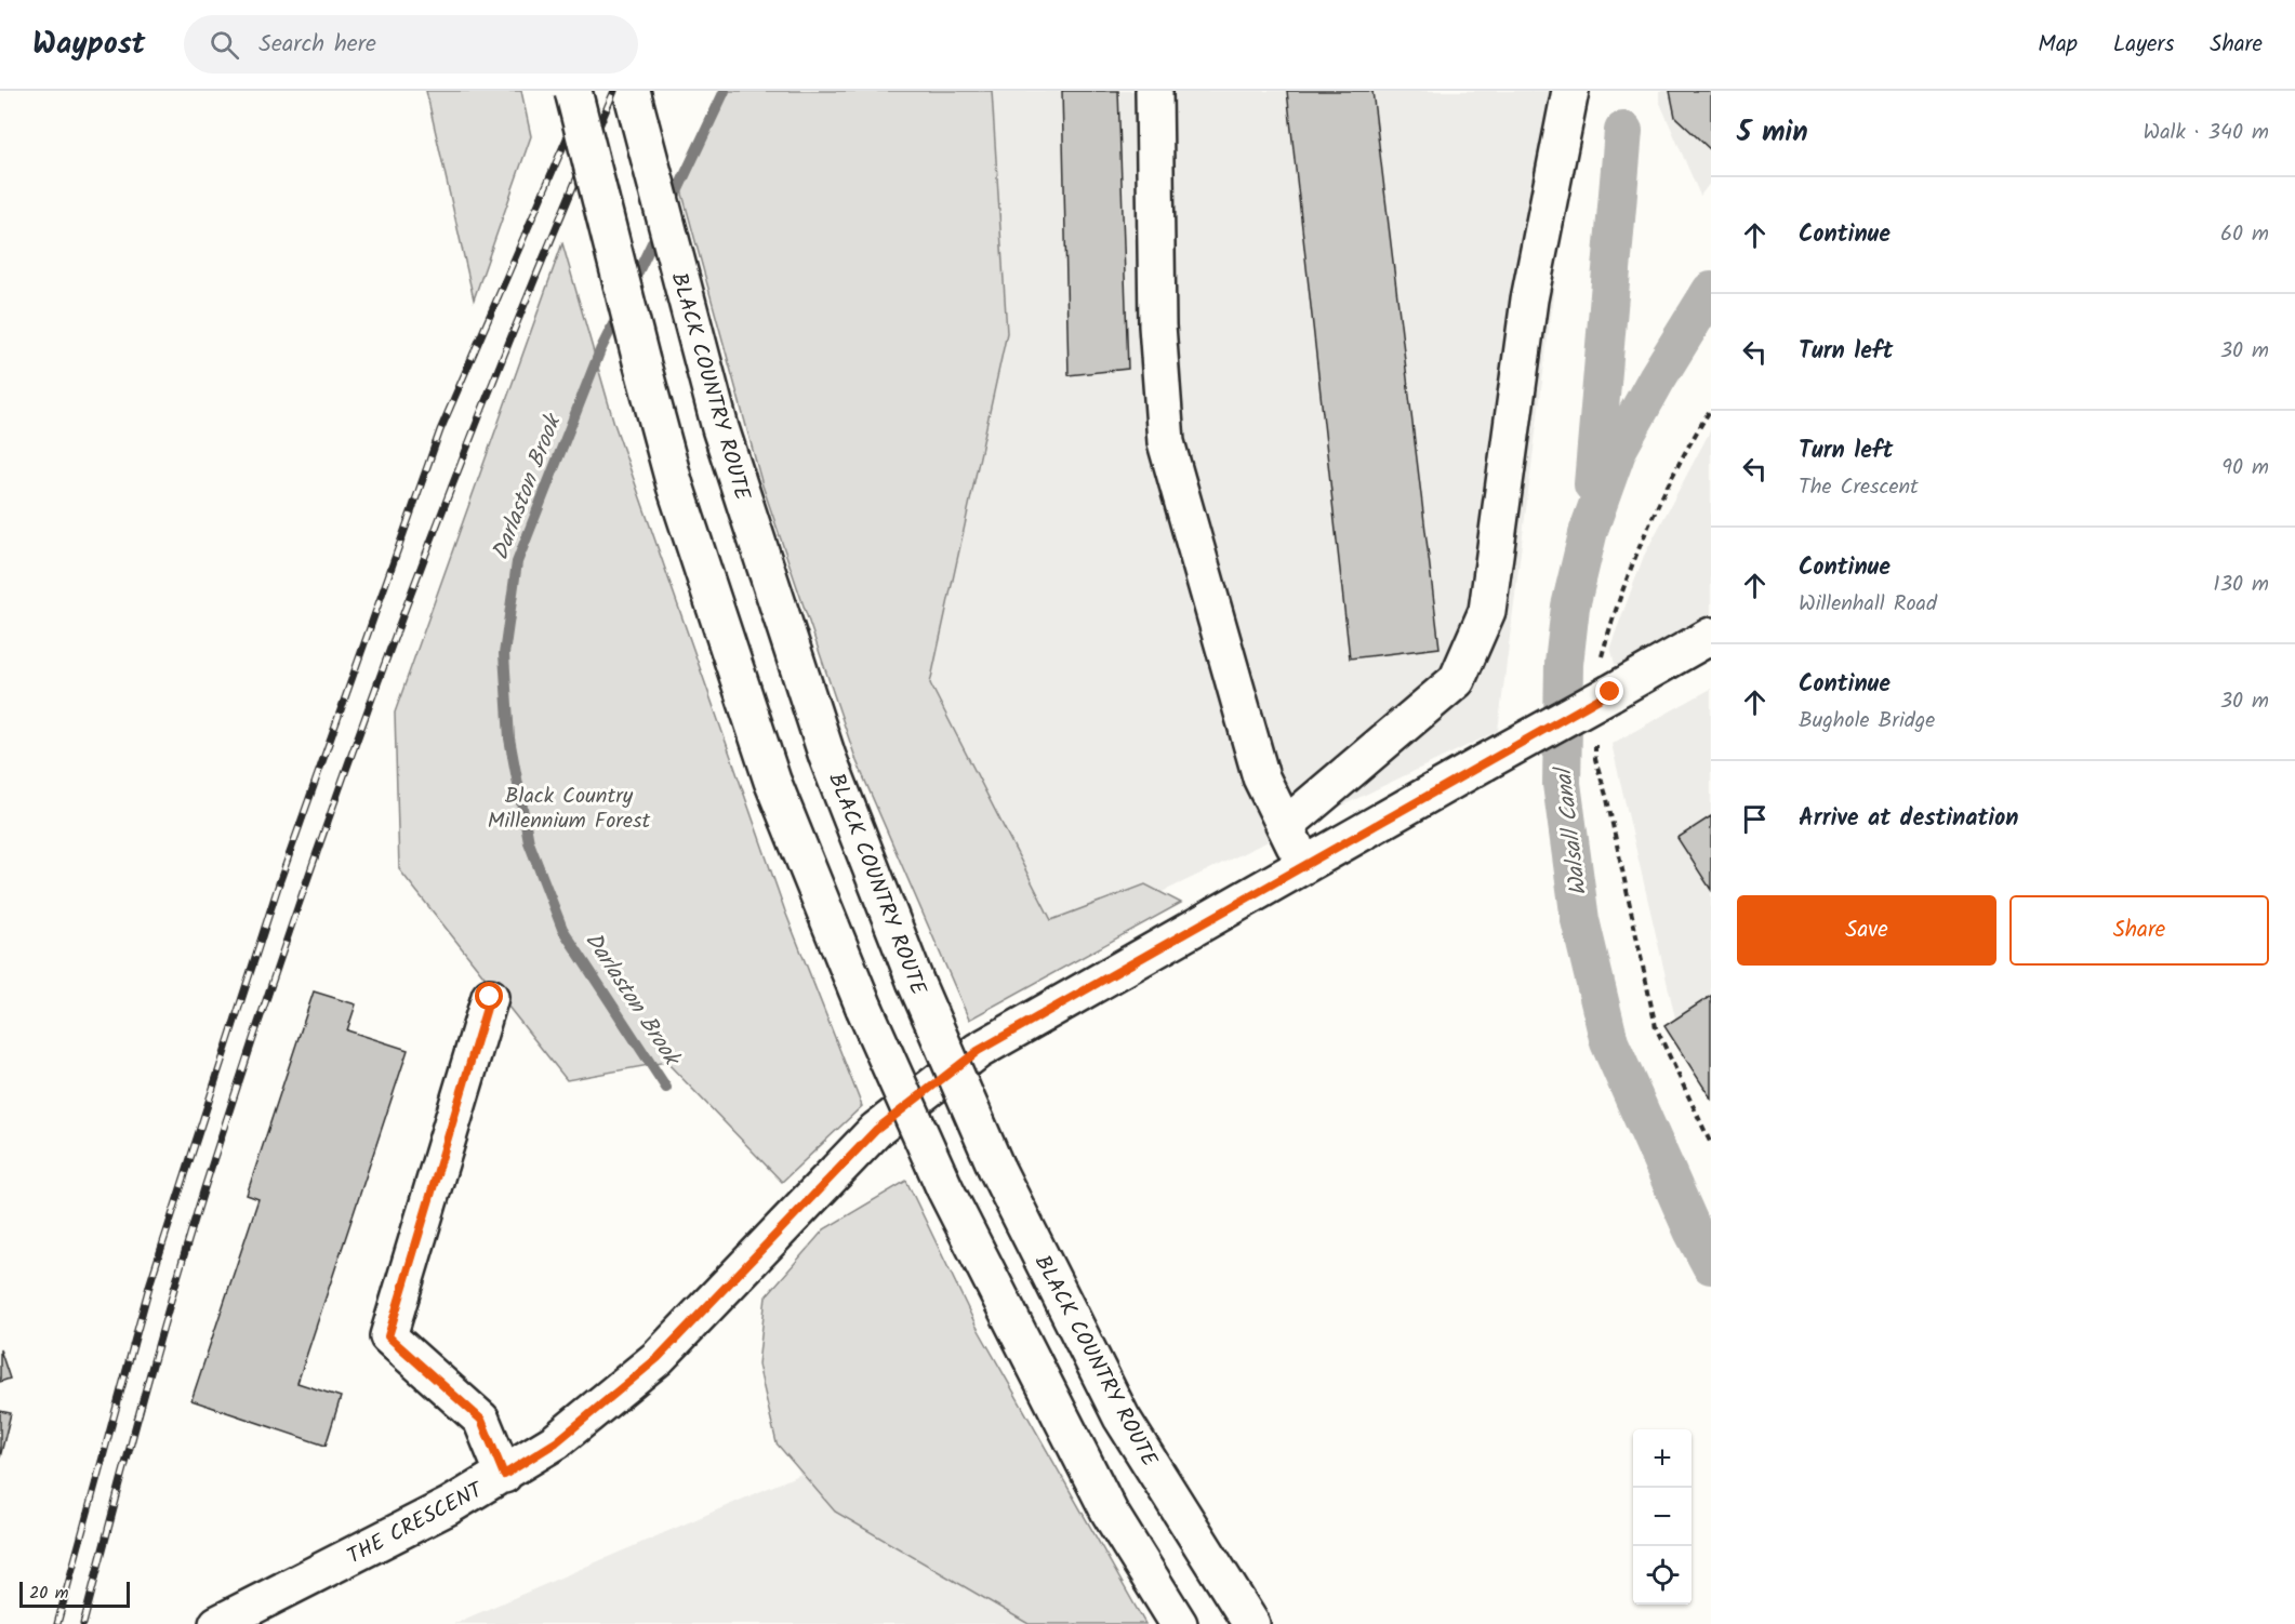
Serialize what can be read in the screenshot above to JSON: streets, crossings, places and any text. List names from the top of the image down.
{
  "streets": {
    "main road": ["BLACK COUNTRY ROUTE", "THE CRESCENT"]
  },
  "water": ["Darlaston Brook", "Walsall Canal"],
  "parks": ["Black Country Millennium Forest"],
  "scale_bar": "20 m",
  "page": {
    "header": "Waypost",
    "search": "Search here",
    "nav": ["Map", "Layers", "Share"],
    "heading": ["5 min", "Walk · 340 m"],
    "list": [
      ["Continue", "60 m"],
      ["Turn left", "30 m"],
      ["Turn left", "The Crescent", "90 m"],
      ["Continue", "Willenhall Road", "130 m"],
      ["Continue", "Bughole Bridge", "30 m"],
      "Arrive at destination"
    ],
    "buttons": ["Save", "Share"],
    "map_buttons": ["+", "−"],
    "scale": "20 m"
  }
}
